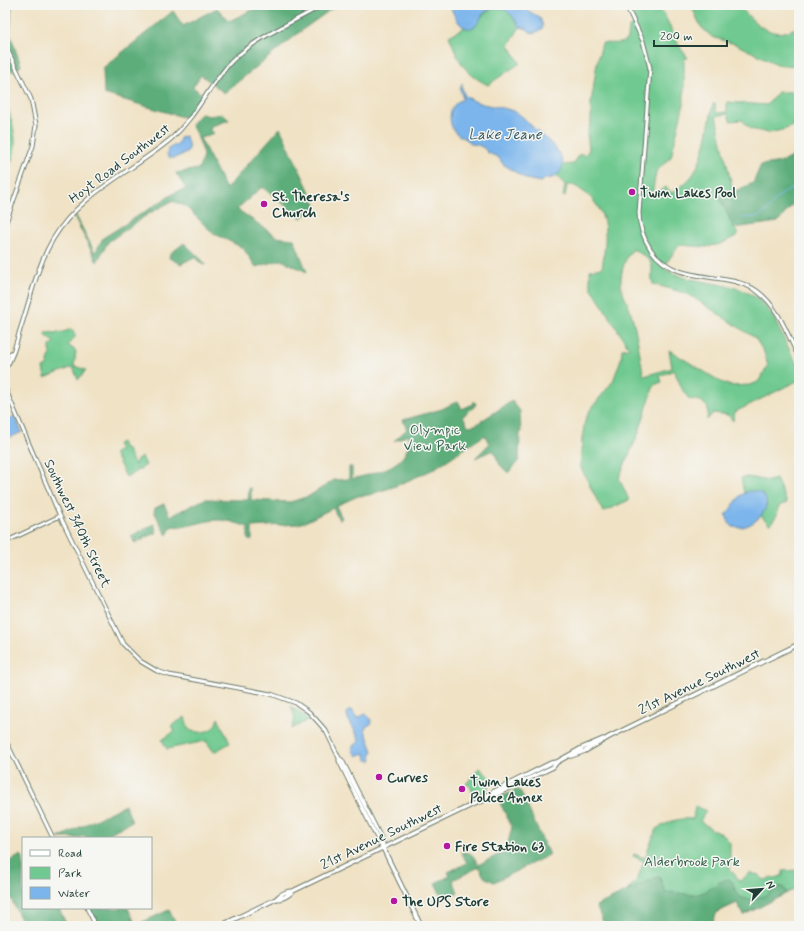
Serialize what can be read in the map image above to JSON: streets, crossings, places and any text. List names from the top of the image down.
{
  "streets": {
    "main road": ["Hoyt Road Southwest", "Southwest 340th Street", "21st Avenue Southwest"]
  },
  "water": ["Lake Jeane"],
  "parks": ["Olympic View Park", "Alderbrook Park"],
  "places": [
    "Twin Lakes Pool",
    "St. Theresa's Church",
    "Curves",
    "Twin Lakes Police Annex",
    "Fire Station 63",
    "The UPS Store"
  ],
  "legend": ["Road", "Park", "Water"],
  "scale_bar": "200 m",
  "north": "top right"
}
